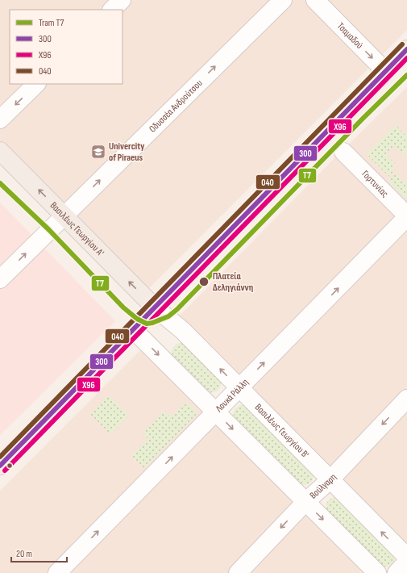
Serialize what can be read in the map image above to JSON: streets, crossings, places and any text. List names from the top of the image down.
{
  "streets": {
    "main road": ["Βασιλέως Γεωργίου Α'"],
    "street": [
      "Τσαμαδού",
      "Οδυσσέα Ανδρούτσου",
      "Γορτυνίας",
      "Λουκά Ράλλη",
      "Βασιλέως Γεωργίου Β'",
      "Βούλγαρη"
    ]
  },
  "crossings": [
    ["Οδυσσέα Ανδρούτσου", "Βασιλέως Γεωργίου Α'"],
    ["Γορτυνίας", "Λουκά Ράλλη"],
    ["Βασιλέως Γεωργίου Α'", "Βασιλέως Γεωργίου Β'"],
    ["Λουκά Ράλλη", "Βασιλέως Γεωργίου Β'"],
    ["Βασιλέως Γεωργίου Β'", "Βούλγαρη"]
  ],
  "one_way": [
    "Τσαμαδού",
    "Οδυσσέα Ανδρούτσου",
    "Βασιλέως Γεωργίου Α'",
    "Λουκά Ράλλη",
    "Βούλγαρη"
  ],
  "places": {
    "school or university": ["Univercity of Piraeus"],
    "other": ["Πλατεία Δεληγιάννη"]
  },
  "lines": [
    "transit line 040",
    "transit line 300",
    "transit line Χ96",
    "tram line Τ7"
  ],
  "legend": [
    "Tram Τ7",
    "300",
    "Χ96",
    "040"
  ],
  "scale_bar": "20 m"
}
